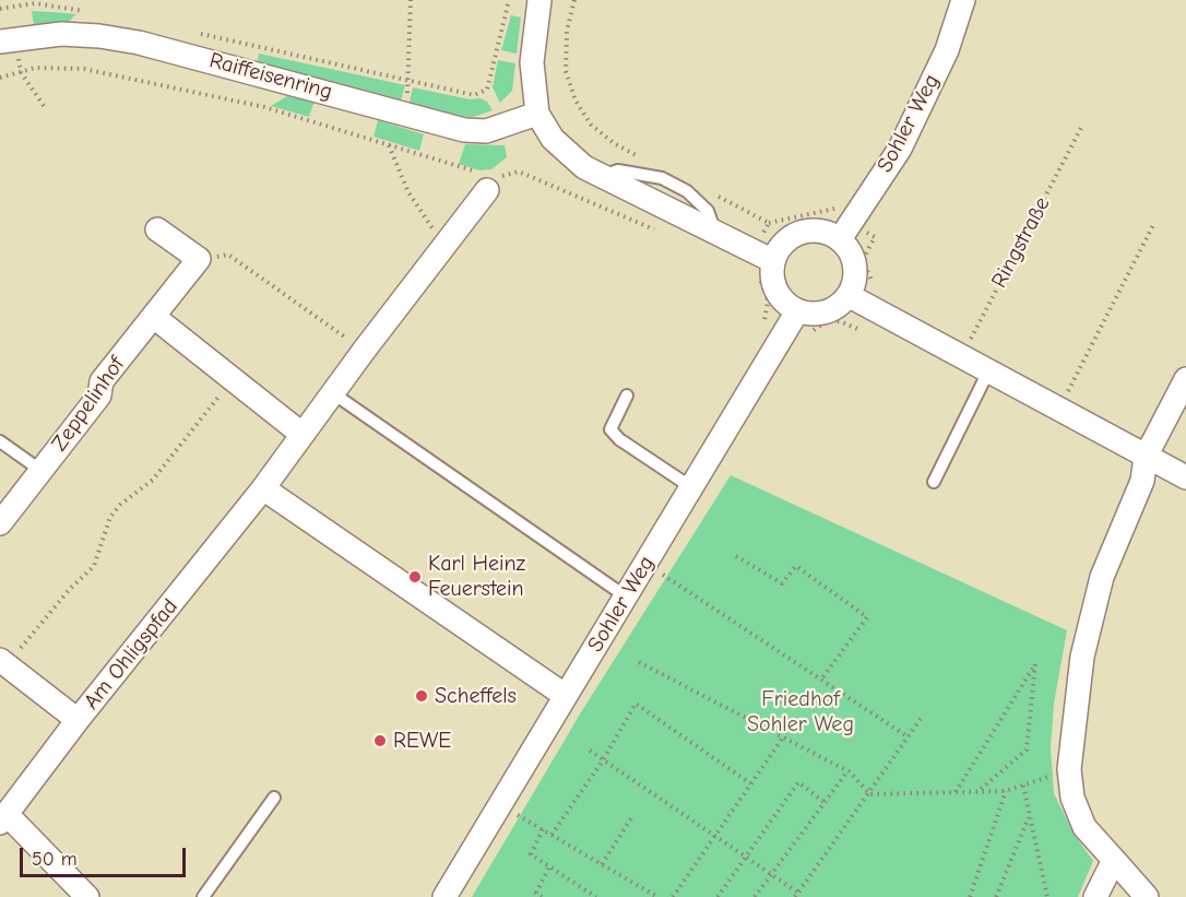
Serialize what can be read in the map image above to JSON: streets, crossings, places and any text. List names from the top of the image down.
{
  "streets": {
    "street": [
      "Raiffeisenring",
      "Sohler Weg",
      "Zeppelinhof",
      "Am Ohligspfad"
    ],
    "path": ["Ringstraße"]
  },
  "parks": ["Friedhof Sohler Weg"],
  "places": ["Karl Heinz Feuerstein", "Scheffels", "REWE"],
  "scale_bar": "50 m"
}
